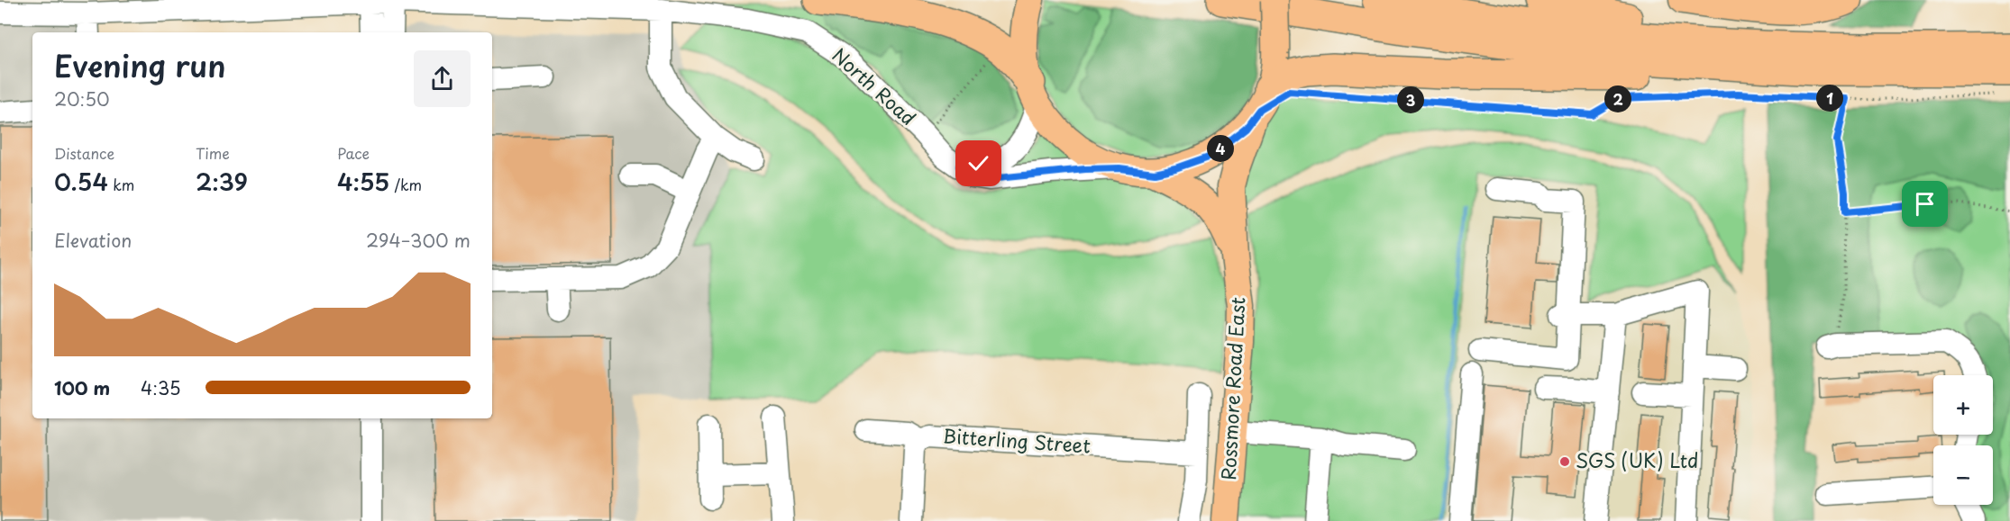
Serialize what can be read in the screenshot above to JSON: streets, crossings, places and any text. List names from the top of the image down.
{
  "streets": {
    "main road": ["Rossmore Road East"],
    "street": ["North Road", "Bitterling Street"]
  },
  "places": ["SGS (UK) Ltd"],
  "page": {
    "heading": ["Evening run", "20:50"],
    "pins": [
      "1",
      "2",
      "3",
      "4"
    ],
    "stats": [
      ["Distance", "0.54 km"],
      ["Time", "2:39"],
      ["Pace", "4:55 /km"]
    ],
    "chart": ["Elevation", "294–300 m"],
    "list": [
      {
        "name": "100 m",
        "note": "4:35"
      }
    ],
    "map_buttons": ["+", "−"]
  }
}
